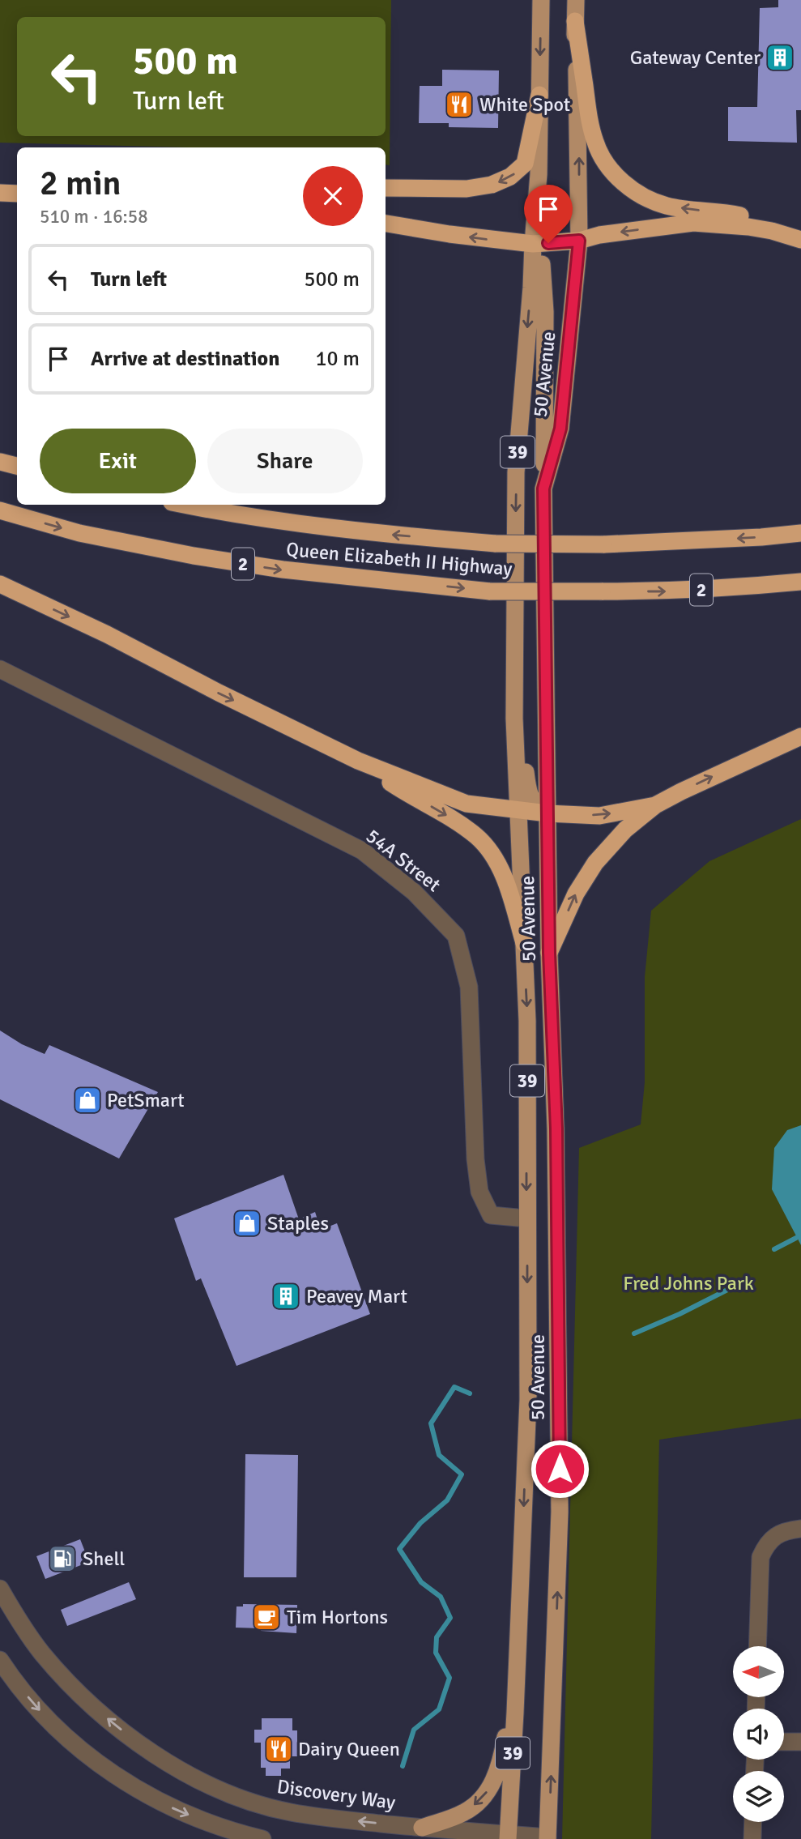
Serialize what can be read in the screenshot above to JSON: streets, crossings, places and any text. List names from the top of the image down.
{
  "streets": {
    "highway": ["Queen Elizabeth II Highway", "2"],
    "main road": ["50 Avenue", "39"],
    "street": ["54A Street", "Discovery Way"]
  },
  "crossings": [
    ["50 Avenue", "54A Street"],
    ["50 Avenue", "Discovery Way"]
  ],
  "parks": ["Fred Johns Park"],
  "places": {
    "building": ["Gateway Center", "Peavey Mart"],
    "restaurant": ["White Spot", "Dairy Queen"],
    "shop": ["PetSmart", "Staples"],
    "fuel station": ["Shell"],
    "cafe": ["Tim Hortons"]
  },
  "north": "left",
  "page": {
    "turn": ["500 m", "Turn left"],
    "heading": ["2 min", "510 m · 16:58"],
    "list": [
      {
        "name": "Turn left",
        "value": "500 m"
      },
      {
        "name": "Arrive at destination",
        "value": "10 m"
      }
    ],
    "buttons": ["Exit", "Share"]
  }
}
